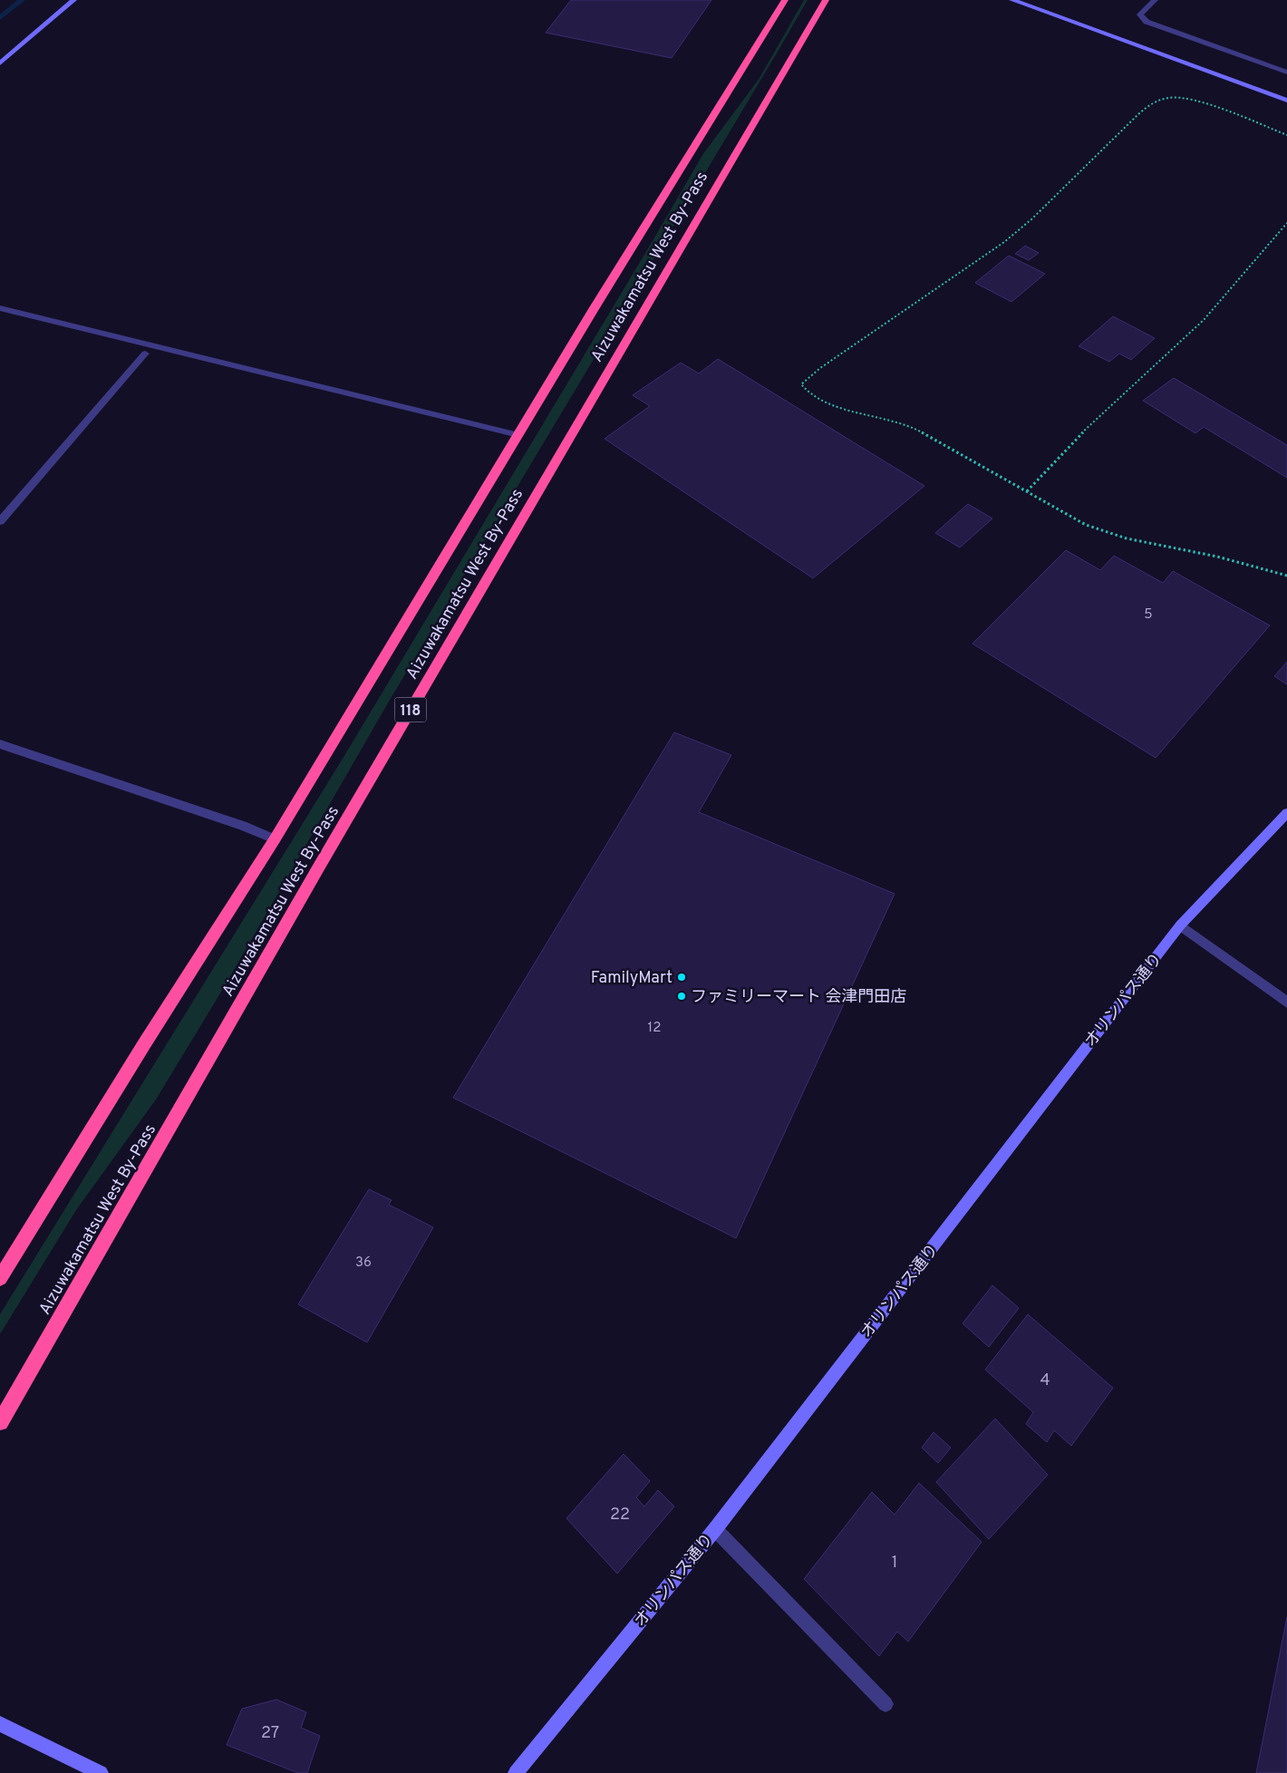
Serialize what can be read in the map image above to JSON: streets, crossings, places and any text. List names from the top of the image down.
{
  "streets": {
    "highway": ["Aizuwakamatsu West By-Pass", "118"],
    "street": ["オリンパス通り"]
  },
  "places": ["FamilyMart", "ファミリーマート 会津門田店"],
  "house_numbers": [
    "5",
    "12",
    "36",
    "4",
    "22",
    "1",
    "27"
  ]
}
